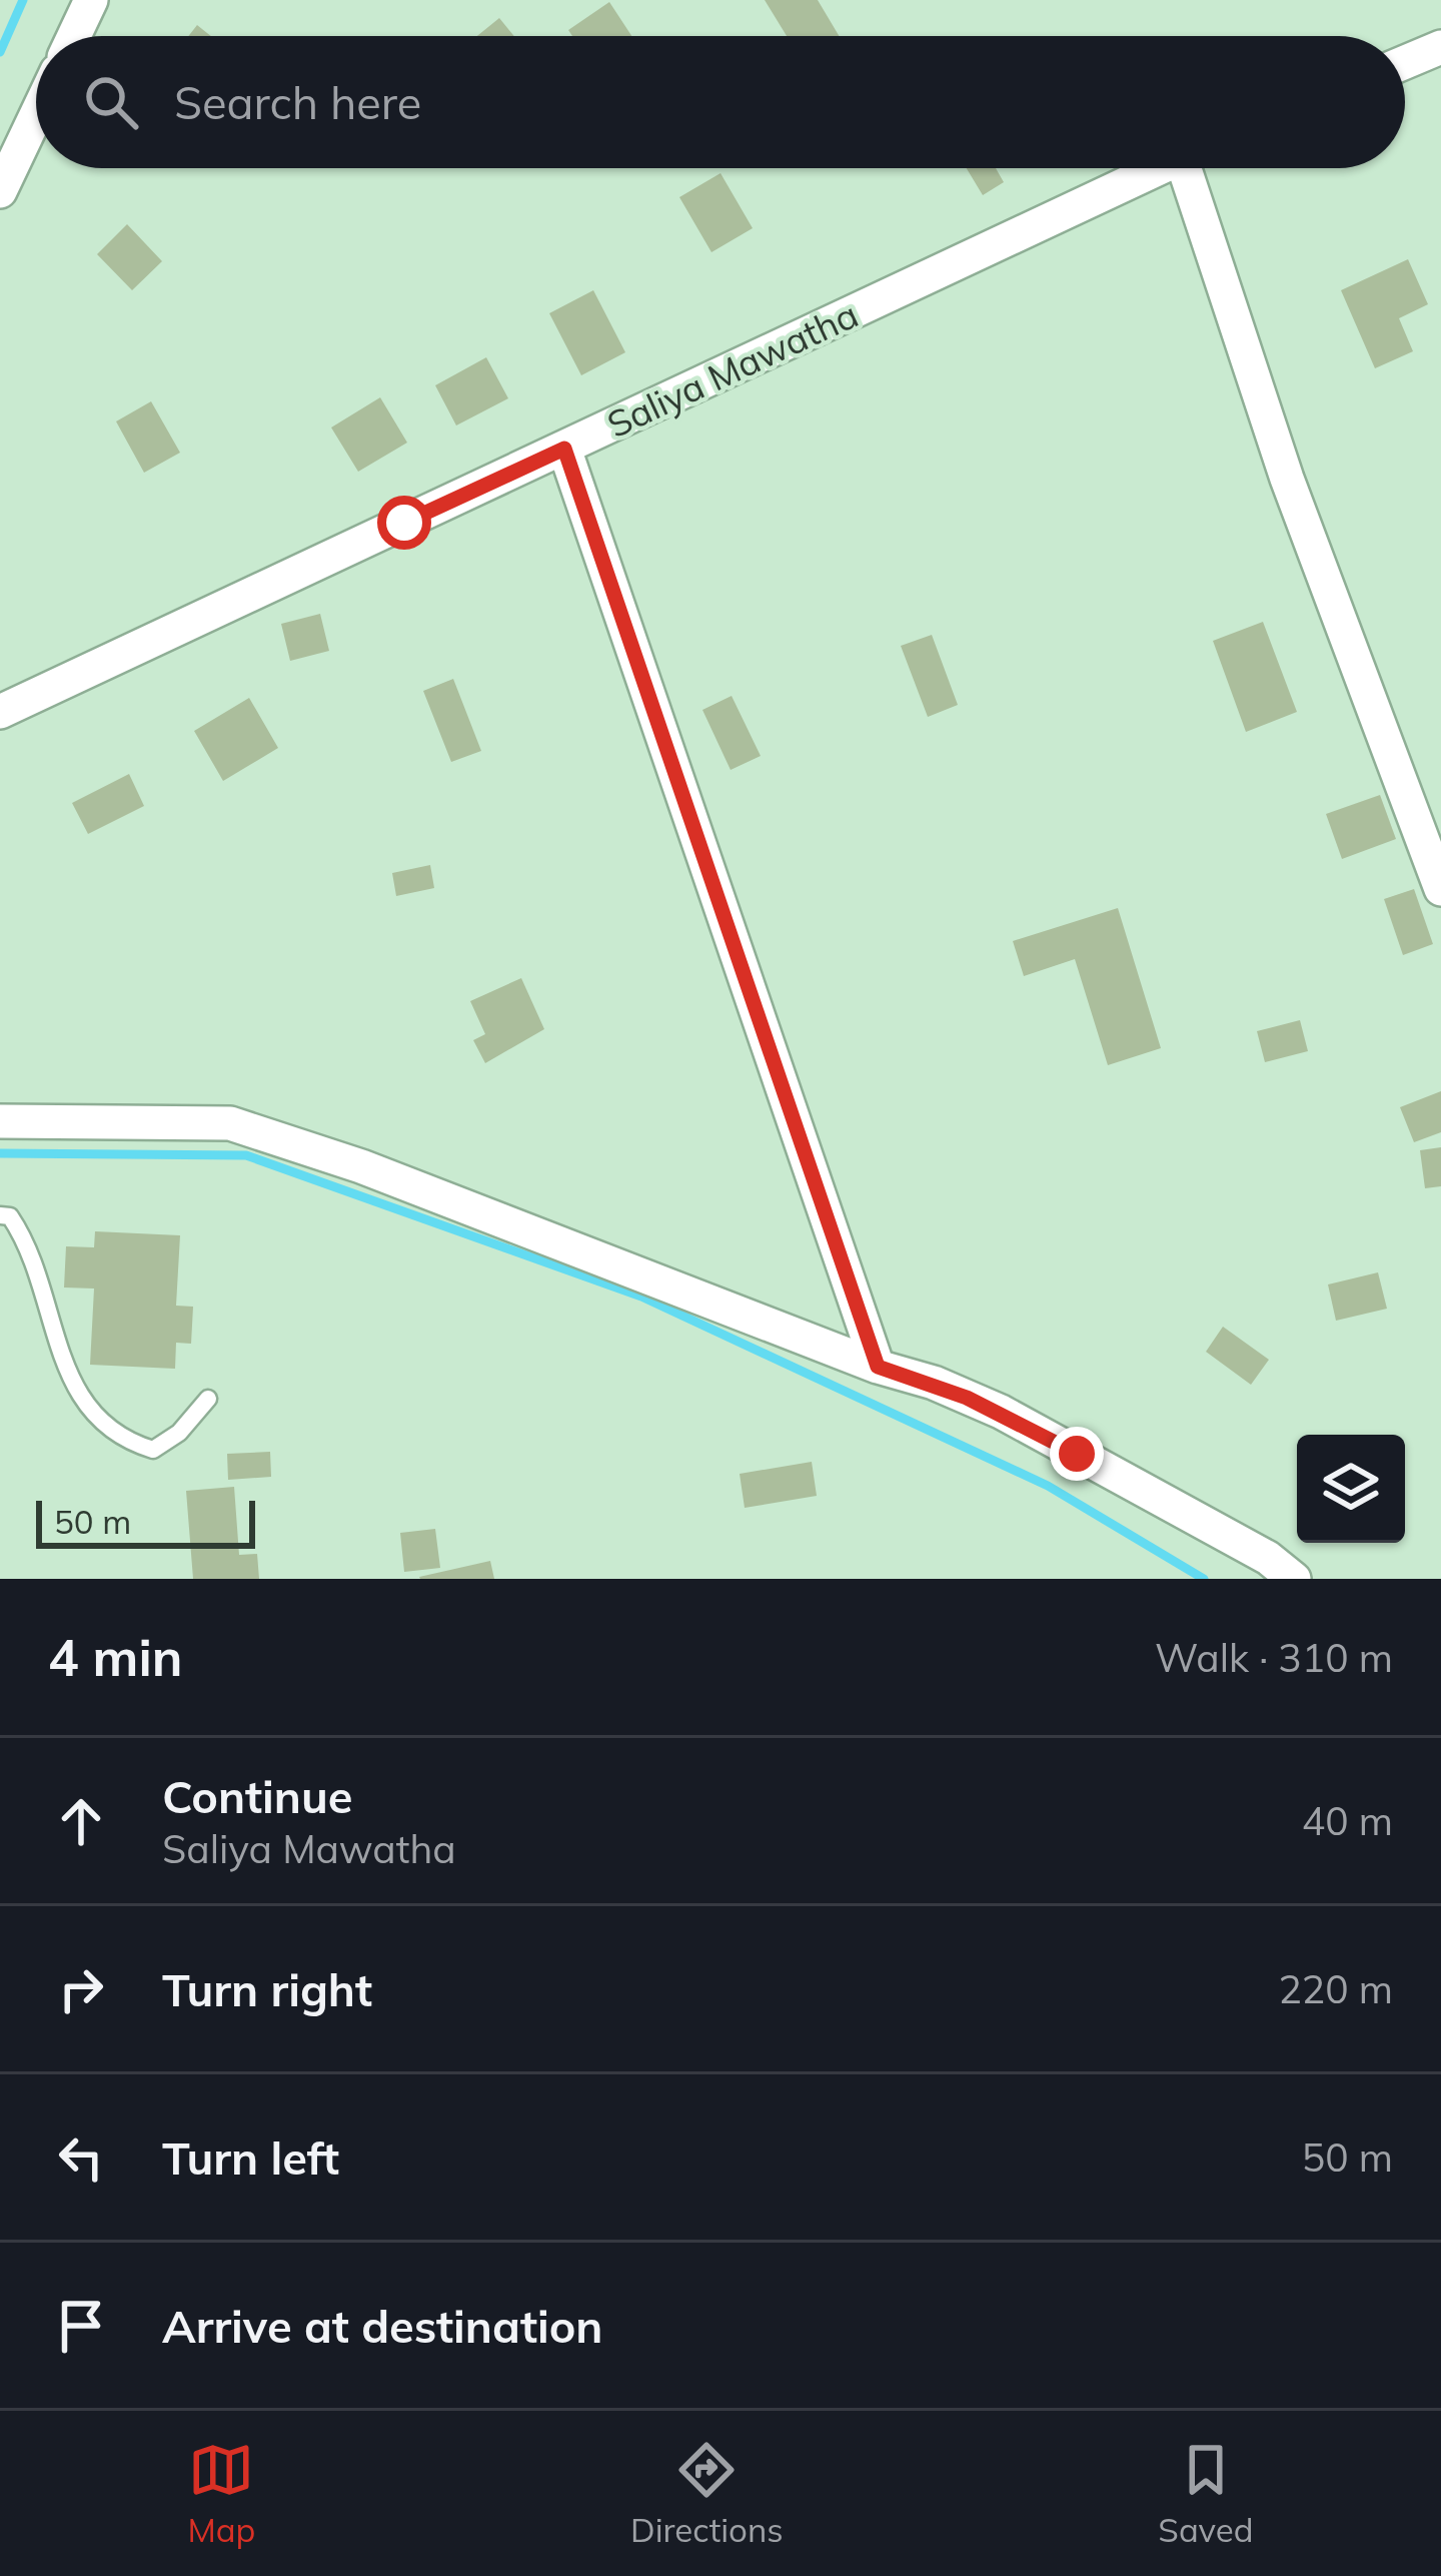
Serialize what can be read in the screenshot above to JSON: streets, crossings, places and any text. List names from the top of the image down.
{
  "streets": {
    "street": ["Saliya Mawatha"]
  },
  "scale_bar": "50 m",
  "page": {
    "search": "Search here",
    "scale": "50 m",
    "heading": ["4 min", "Walk · 310 m"],
    "list": [
      ["Continue", "Saliya Mawatha", "40 m"],
      ["Turn right", "220 m"],
      ["Turn left", "50 m"],
      "Arrive at destination"
    ],
    "nav": ["Map", "Directions", "Saved"]
  }
}
